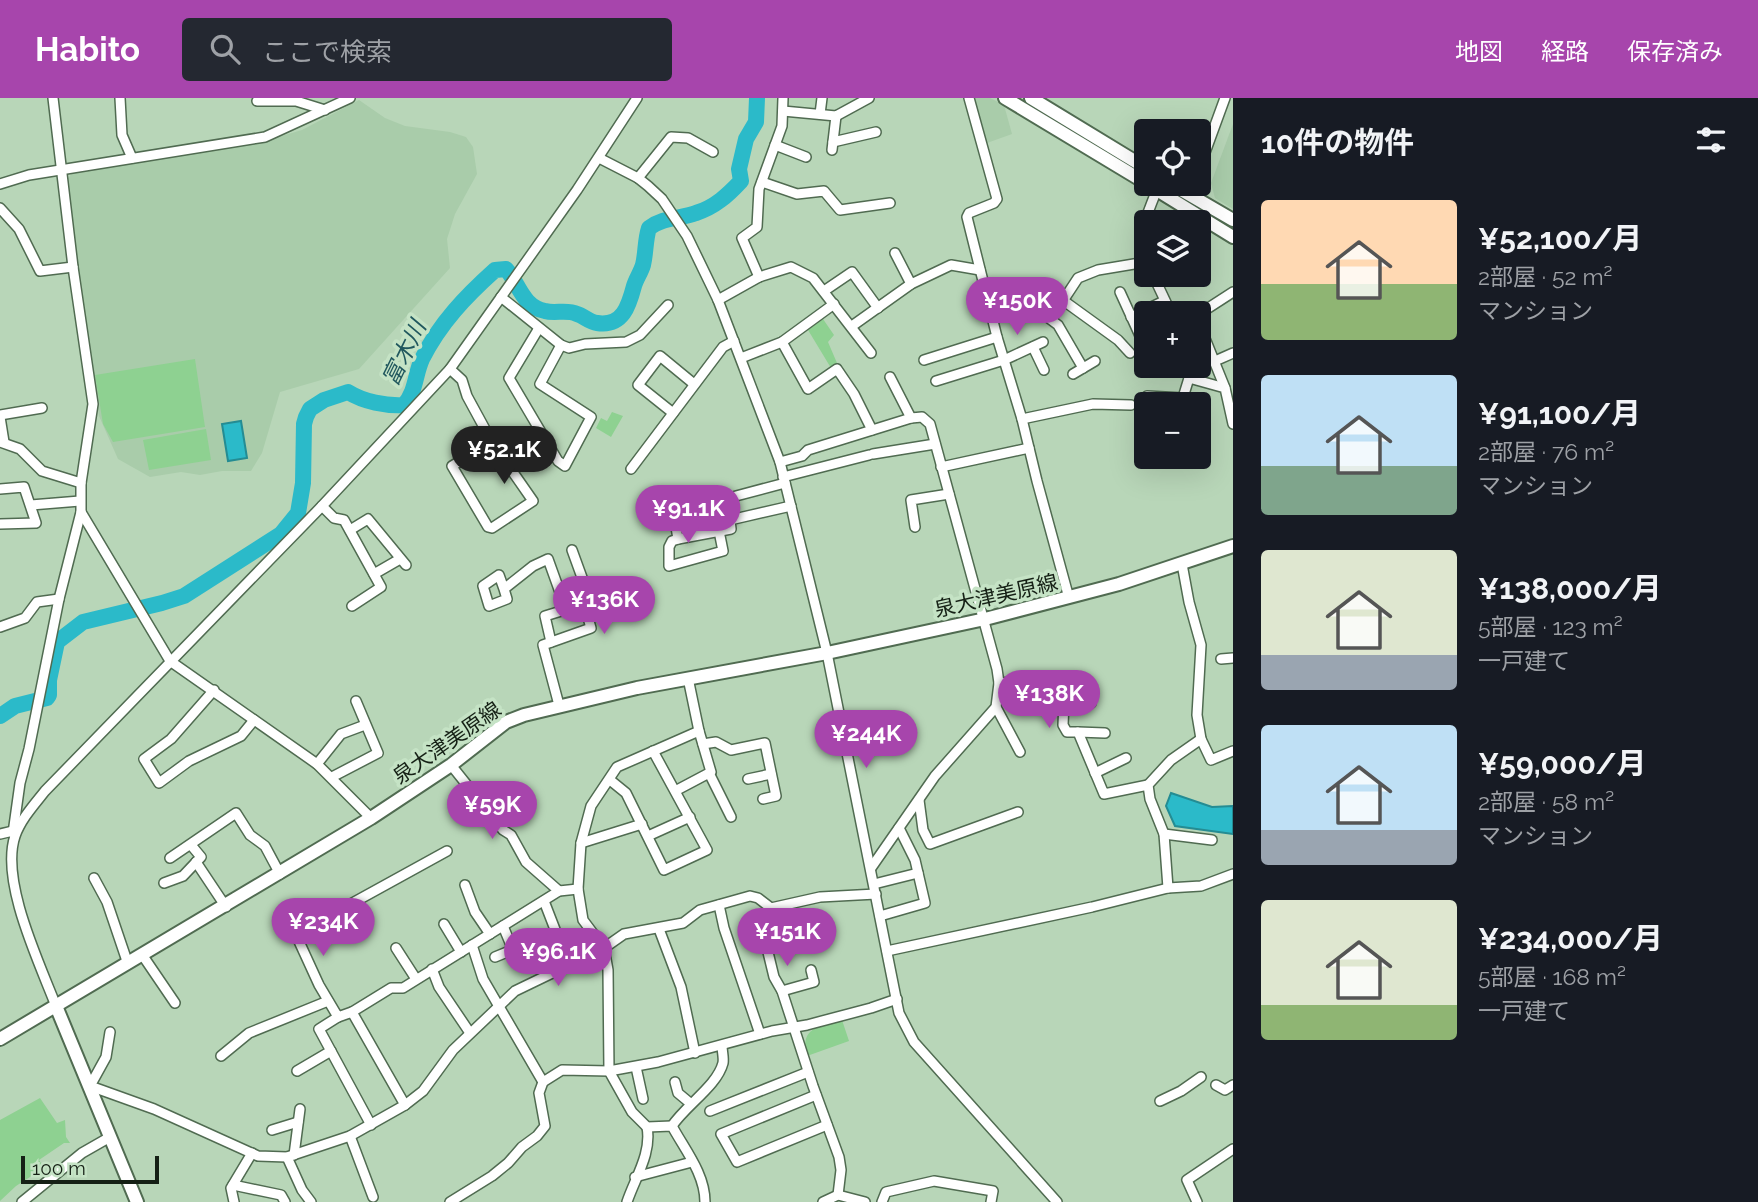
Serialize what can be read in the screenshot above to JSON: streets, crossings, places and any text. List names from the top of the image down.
{
  "streets": {
    "main road": ["泉大津美原線"]
  },
  "water": ["富木川"],
  "scale_bar": "100 m",
  "page": {
    "header": "Habito",
    "search": "ここで検索",
    "nav": ["地図", "経路", "保存済み"],
    "heading": "10件の物件",
    "map_buttons": ["+", "−"],
    "list": [
      {
        "name": "¥52,100/月",
        "note": "2部屋 · 52 m² · マンション"
      },
      {
        "name": "¥91,100/月",
        "note": "2部屋 · 76 m² · マンション"
      },
      {
        "name": "¥138,000/月",
        "note": "5部屋 · 123 m² · 一戸建て"
      },
      {
        "name": "¥59,000/月",
        "note": "2部屋 · 58 m² · マンション"
      },
      {
        "name": "¥234,000/月",
        "note": "5部屋 · 168 m² · 一戸建て"
      }
    ],
    "price": [
      "¥150K",
      "¥52.1K",
      "¥91.1K",
      "¥136K",
      "¥138K",
      "¥244K",
      "¥59K",
      "¥234K",
      "¥151K",
      "¥96.1K"
    ],
    "scale": "100 m"
  }
}
